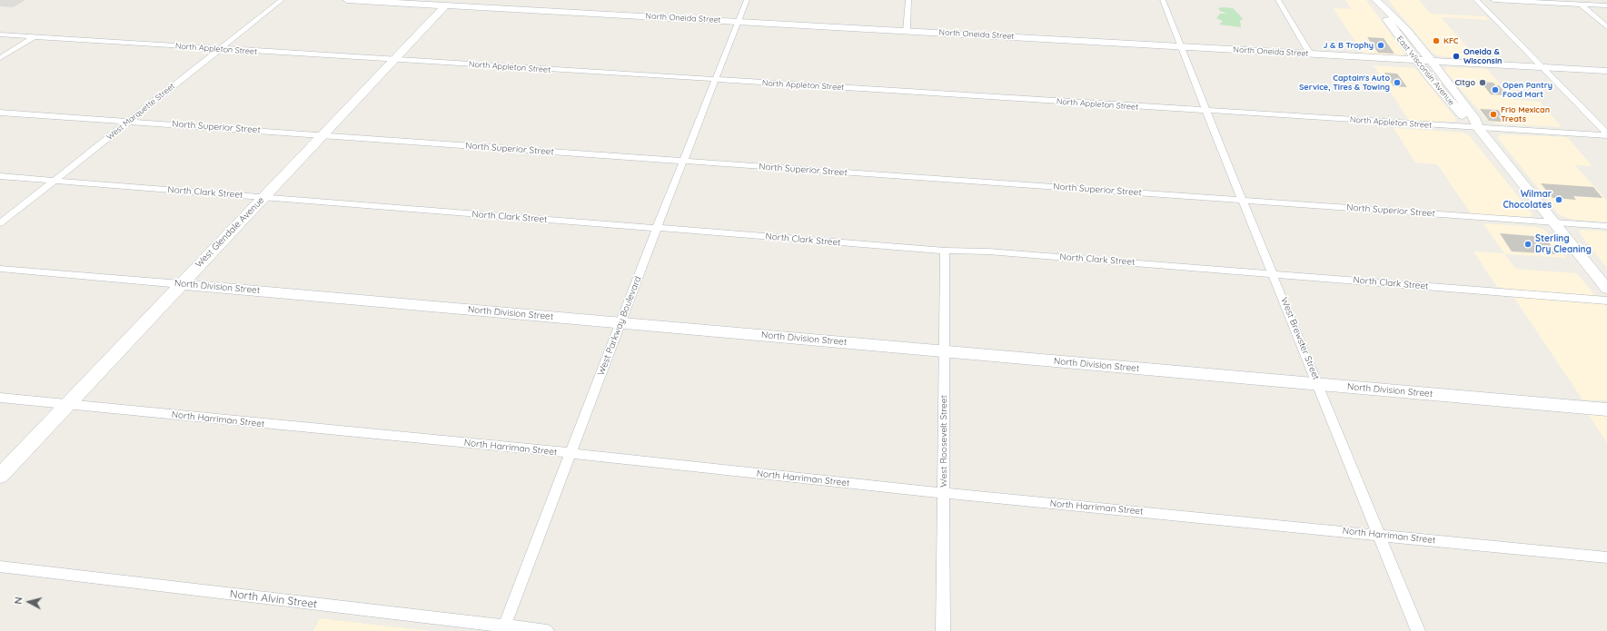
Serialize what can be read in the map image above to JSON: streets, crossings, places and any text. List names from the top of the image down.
{
  "streets": {
    "main road": [
      "North Oneida Street",
      "East Wisconsin Avenue",
      "West Glendale Avenue",
      "North Division Street"
    ],
    "street": [
      "North Appleton Street",
      "West Marquette Street",
      "North Superior Street",
      "North Clark Street",
      "West Parkway Boulevard",
      "West Brewster Street",
      "North Harriman Street",
      "West Roosevelt Street",
      "North Alvin Street"
    ]
  },
  "crossings": [
    ["North Oneida Street", "East Wisconsin Avenue"],
    ["North Oneida Street", "West Glendale Avenue"],
    ["North Oneida Street", "West Parkway Boulevard"],
    ["North Oneida Street", "West Brewster Street"],
    ["North Appleton Street", "East Wisconsin Avenue"],
    ["North Appleton Street", "West Marquette Street"],
    ["North Appleton Street", "West Glendale Avenue"],
    ["North Appleton Street", "West Parkway Boulevard"],
    ["North Appleton Street", "West Brewster Street"],
    ["West Marquette Street", "North Superior Street"],
    ["West Marquette Street", "North Clark Street"],
    ["North Superior Street", "West Glendale Avenue"],
    ["North Superior Street", "West Parkway Boulevard"],
    ["North Superior Street", "West Brewster Street"],
    ["North Clark Street", "West Glendale Avenue"],
    ["North Clark Street", "West Parkway Boulevard"],
    ["North Clark Street", "West Brewster Street"],
    ["North Clark Street", "West Roosevelt Street"],
    ["West Glendale Avenue", "North Division Street"],
    ["West Glendale Avenue", "North Harriman Street"],
    ["North Division Street", "West Parkway Boulevard"],
    ["North Division Street", "West Brewster Street"],
    ["North Division Street", "West Roosevelt Street"],
    ["West Parkway Boulevard", "North Harriman Street"],
    ["West Parkway Boulevard", "North Alvin Street"],
    ["West Brewster Street", "North Harriman Street"],
    ["North Harriman Street", "West Roosevelt Street"]
  ],
  "places": [
    "KFC",
    "J & B Trophy",
    "Oneida & Wisconsin",
    "Captain's Auto Service, Tires & Towing",
    "Citgo",
    "Open Pantry Food Mart",
    "Frio Mexican Treats",
    "Wilmar Chocolates",
    "Sterling Dry Cleaning"
  ],
  "north": "left"
}
